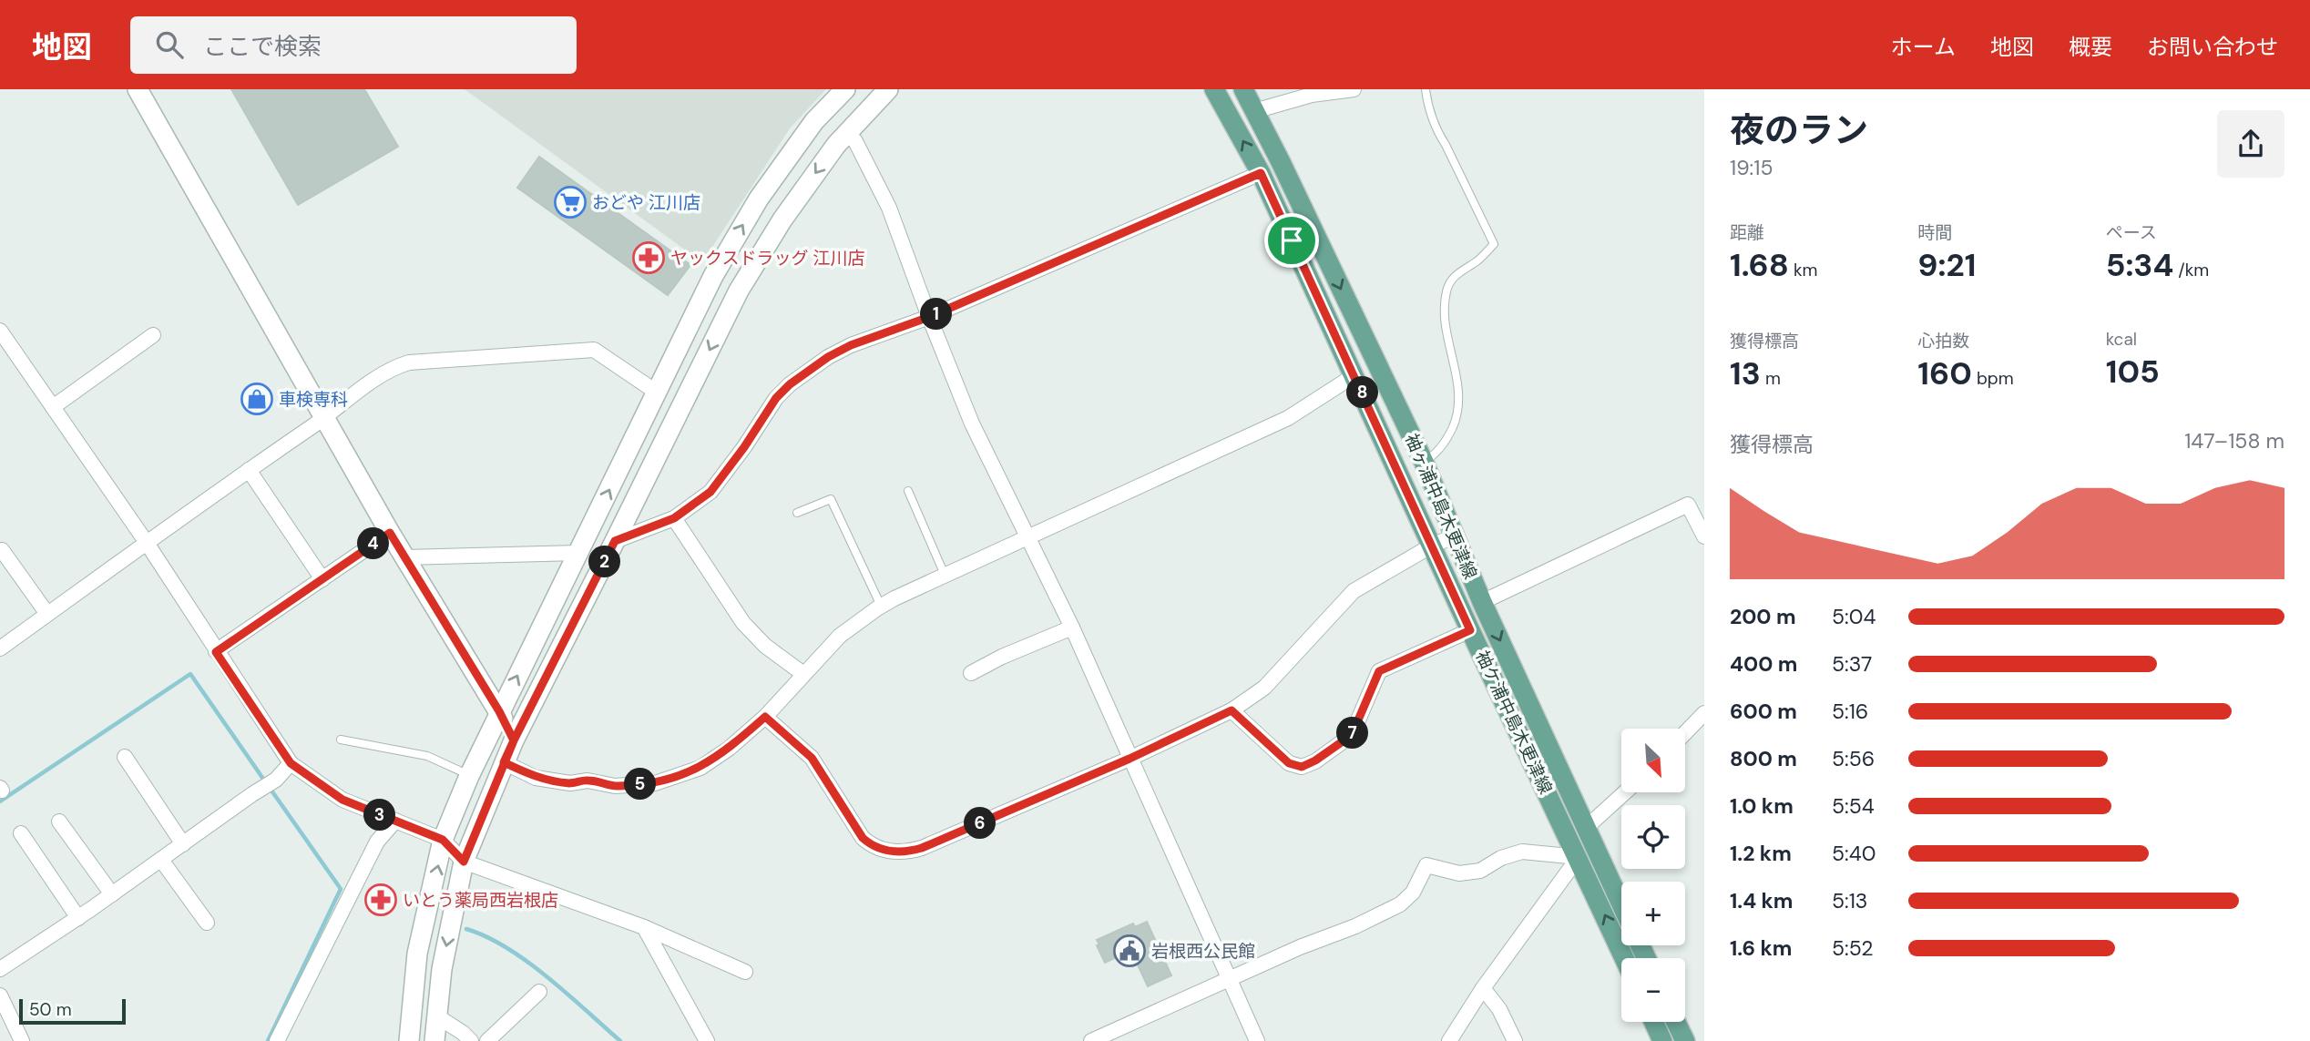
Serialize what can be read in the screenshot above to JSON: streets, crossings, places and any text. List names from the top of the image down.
{
  "streets": {
    "main road": ["袖ヶ浦中島木更津線", "袖ケ浦中島木更津線"]
  },
  "one_way": ["袖ヶ浦中島木更津線"],
  "places": {
    "supermarket": ["おどや 江川店"],
    "pharmacy": ["ヤックスドラッグ 江川店", "いとう薬局西岩根店"],
    "shop": ["車検専科"],
    "public building": ["岩根西公民館"]
  },
  "scale_bar": "50 m",
  "north": "bottom right",
  "page": {
    "header": "地図",
    "search": "ここで検索",
    "nav": [
      "ホーム",
      "地図",
      "概要",
      "お問い合わせ"
    ],
    "heading": ["夜のラン", "19:15"],
    "stats": [
      ["距離", "1.68 km"],
      ["時間", "9:21"],
      ["ペース", "5:34 /km"],
      ["獲得標高", "13 m"],
      ["心拍数", "160 bpm"],
      ["kcal", "105"]
    ],
    "pins": [
      "1",
      "8",
      "4",
      "2",
      "7",
      "5",
      "3",
      "6"
    ],
    "chart": ["獲得標高", "147–158 m"],
    "list": [
      {
        "name": "200 m",
        "note": "5:04"
      },
      {
        "name": "400 m",
        "note": "5:37"
      },
      {
        "name": "600 m",
        "note": "5:16"
      },
      {
        "name": "800 m",
        "note": "5:56"
      },
      {
        "name": "1.0 km",
        "note": "5:54"
      },
      {
        "name": "1.2 km",
        "note": "5:40"
      },
      {
        "name": "1.4 km",
        "note": "5:13"
      },
      {
        "name": "1.6 km",
        "note": "5:52"
      }
    ],
    "map_buttons": ["+", "−"],
    "scale": "50 m"
  }
}
